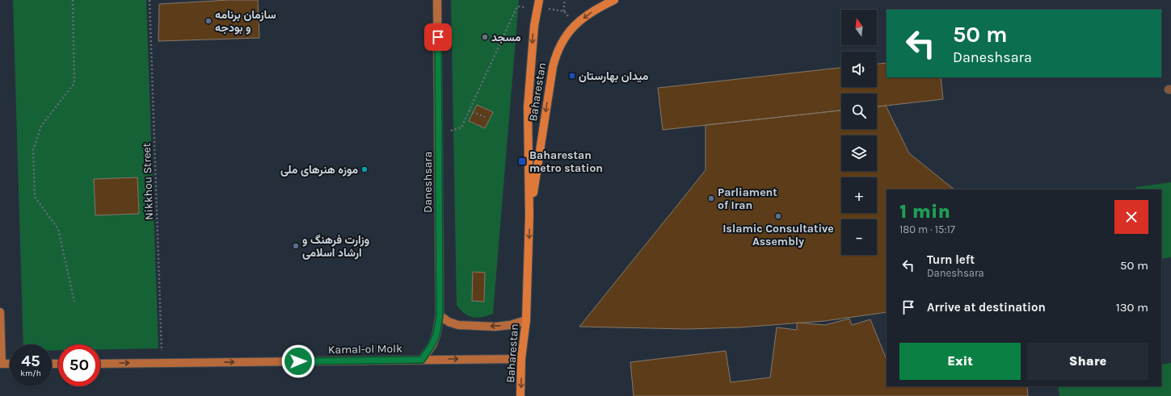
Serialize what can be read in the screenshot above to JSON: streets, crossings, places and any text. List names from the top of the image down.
{
  "streets": {
    "main road": ["Baharestan"],
    "street": ["Daneshsara", "Kamal-ol Molk"],
    "path": ["Nikkhou Street"]
  },
  "crossings": [
    ["Baharestan", "Kamal-ol Molk"],
    ["Nikkhou Street", "Kamal-ol Molk"],
    ["Daneshsara", "Kamal-ol Molk"]
  ],
  "one_way": ["Baharestan", "Kamal-ol Molk"],
  "places": {
    "other": [
      "سازمان برنامه و بودجه",
      "مسجد",
      "موزه هنرهای ملی",
      "Parliament of Iran",
      "Islamic Consultative Assembly",
      "وزارت فرهنگ و ارشاد اسلامی"
    ],
    "transit": ["میدان بهارستان", "Baharestan metro station"]
  },
  "north": "top",
  "page": {
    "map_buttons": ["+", "−"],
    "turn": ["50 m", "Daneshsara"],
    "heading": ["1 min", "180 m · 15:17"],
    "list": [
      {
        "name": "Turn left",
        "note": "Daneshsara",
        "value": "50 m"
      },
      {
        "name": "Arrive at destination",
        "value": "130 m"
      }
    ],
    "buttons": ["Exit", "Share"],
    "speed": "45 km/h",
    "limit": "50"
  }
}
